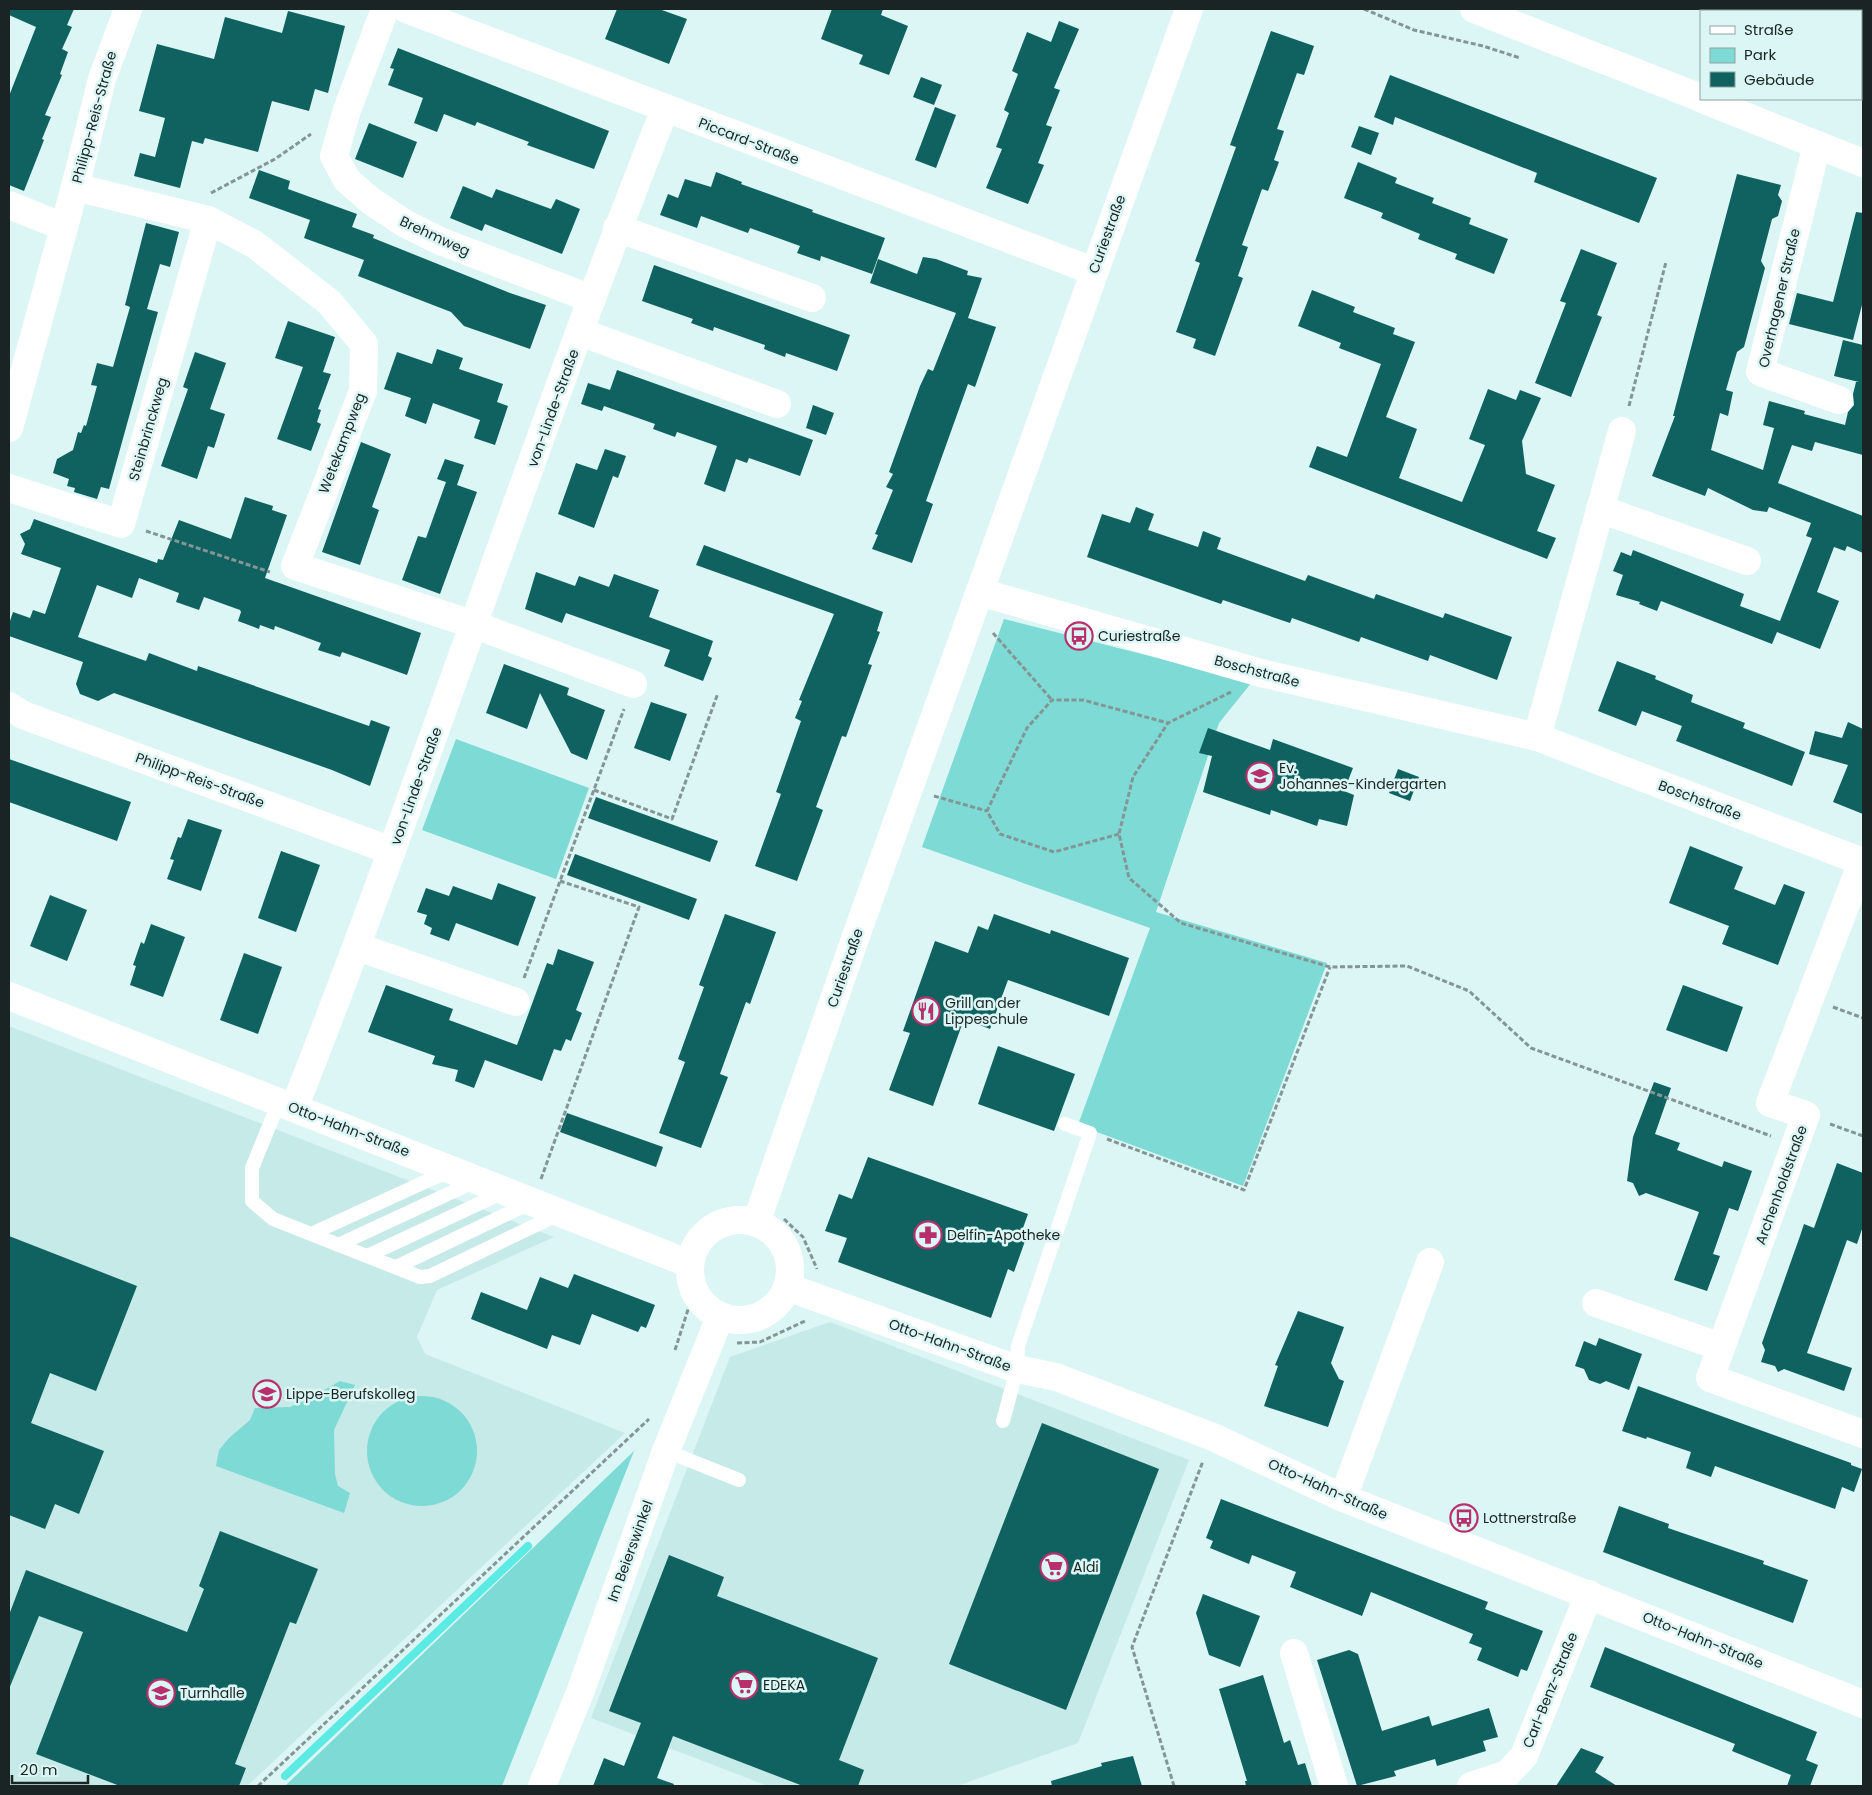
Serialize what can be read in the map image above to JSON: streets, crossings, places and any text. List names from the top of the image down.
{
  "streets": {
    "street": [
      "Philipp-Reis-Straße",
      "Piccard-Straße",
      "Curiestraße",
      "Brehmweg",
      "Overhagener Straße",
      "von-Linde-Straße",
      "Steinbrinckweg",
      "Wetekampweg",
      "Boschstraße",
      "Otto-Hahn-Straße",
      "Archenholdstraße",
      "Im Beierswinkel",
      "Carl-Benz-Straße"
    ]
  },
  "crossings": [
    ["Philipp-Reis-Straße", "von-Linde-Straße"],
    ["Philipp-Reis-Straße", "Wetekampweg"],
    ["Piccard-Straße", "Curiestraße"],
    ["Piccard-Straße", "von-Linde-Straße"],
    ["Curiestraße", "Boschstraße"],
    ["Curiestraße", "Otto-Hahn-Straße"],
    ["Curiestraße", "Im Beierswinkel"],
    ["Brehmweg", "von-Linde-Straße"],
    ["von-Linde-Straße", "Otto-Hahn-Straße"],
    ["Steinbrinckweg", "Wetekampweg"],
    ["Boschstraße", "Archenholdstraße"],
    ["Otto-Hahn-Straße", "Im Beierswinkel"],
    ["Otto-Hahn-Straße", "Carl-Benz-Straße"]
  ],
  "places": {
    "bus stop": ["Curiestraße", "Lottnerstraße"],
    "school or university": ["Ev. Johannes-Kindergarten", "Lippe-Berufskolleg", "Turnhalle"],
    "restaurant": ["Grill an der Lippeschule"],
    "pharmacy": ["Delfin-Apotheke"],
    "supermarket": ["Aldi", "EDEKA"]
  },
  "legend": ["Straße", "Park", "Gebäude"],
  "scale_bar": "20 m"
}
